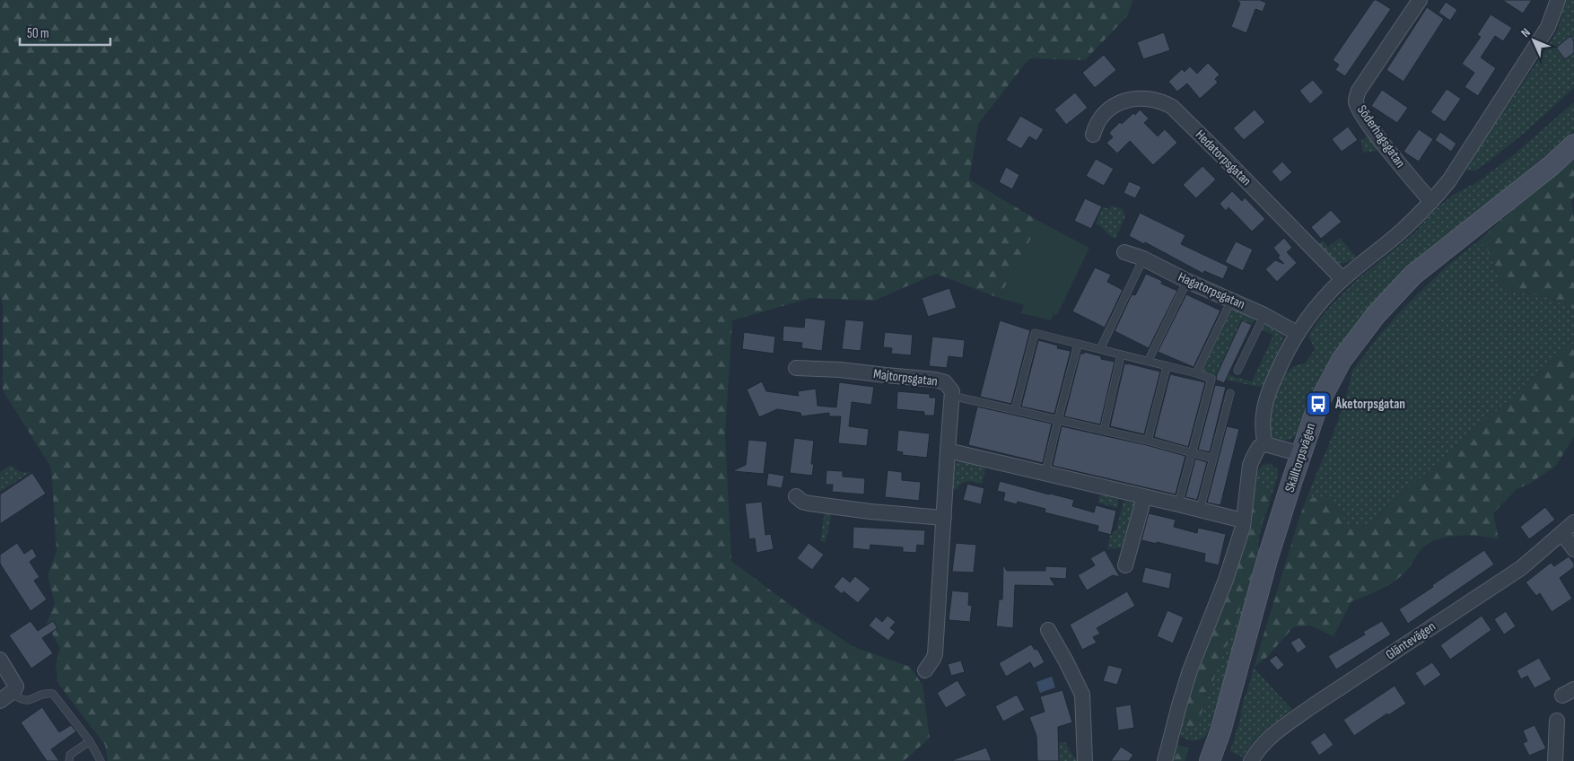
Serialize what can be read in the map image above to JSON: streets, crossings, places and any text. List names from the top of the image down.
{
  "streets": {
    "street": [
      "Söderhagsgatan",
      "Hedatorpsgatan",
      "Hagatorpsgatan",
      "Majtorpsgatan",
      "Skälltorpsvägen",
      "Gläntevägen"
    ]
  },
  "places": {
    "bus stop": ["Åketorpsgatan"]
  },
  "scale_bar": "50 m",
  "north": "top left"
}
